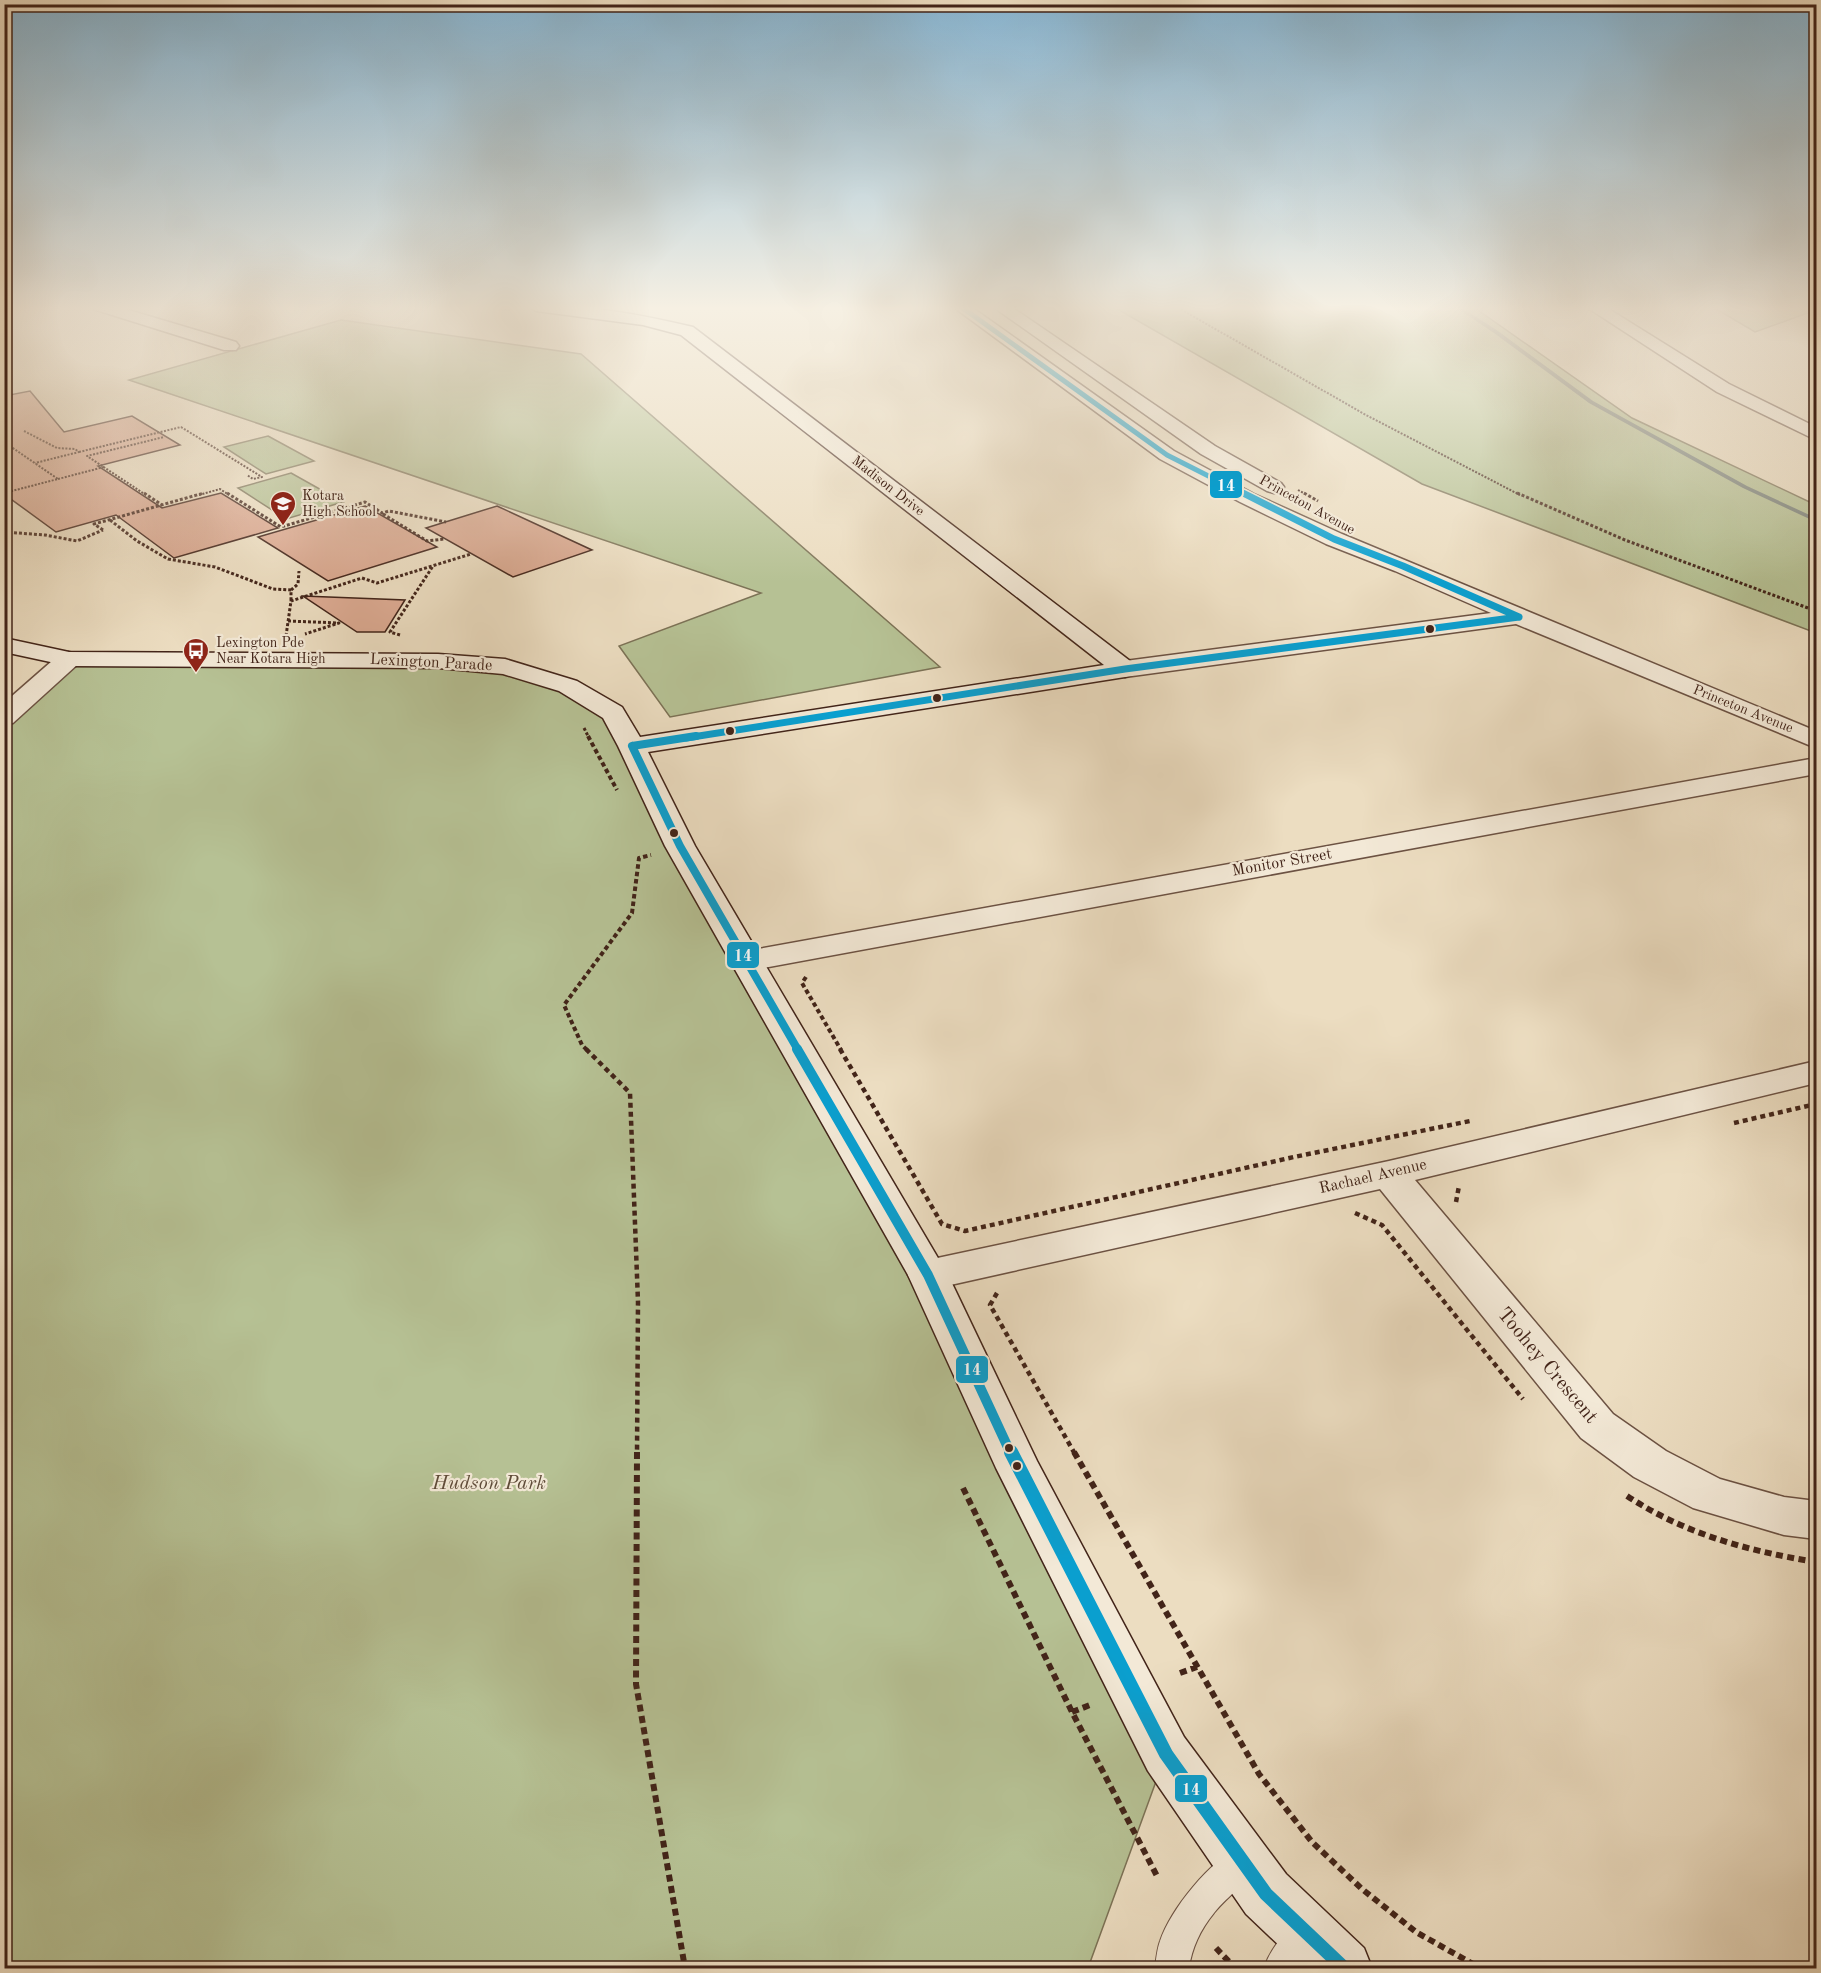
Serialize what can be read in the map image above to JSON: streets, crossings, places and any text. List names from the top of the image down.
{
  "streets": {
    "street": [
      "Madison Drive",
      "Princeton Avenue",
      "Lexington Parade",
      "Monitor Street",
      "Rachael Avenue",
      "Toohey Crescent"
    ]
  },
  "crossings": [
    ["Lexington Parade", "Monitor Street"],
    ["Lexington Parade", "Rachael Avenue"],
    ["Rachael Avenue", "Toohey Crescent"]
  ],
  "parks": ["Hudson Park"],
  "places": {
    "school or university": ["Kotara High School"],
    "bus stop": ["Lexington Pde Near Kotara High"]
  },
  "lines": ["transit line 14"]
}
